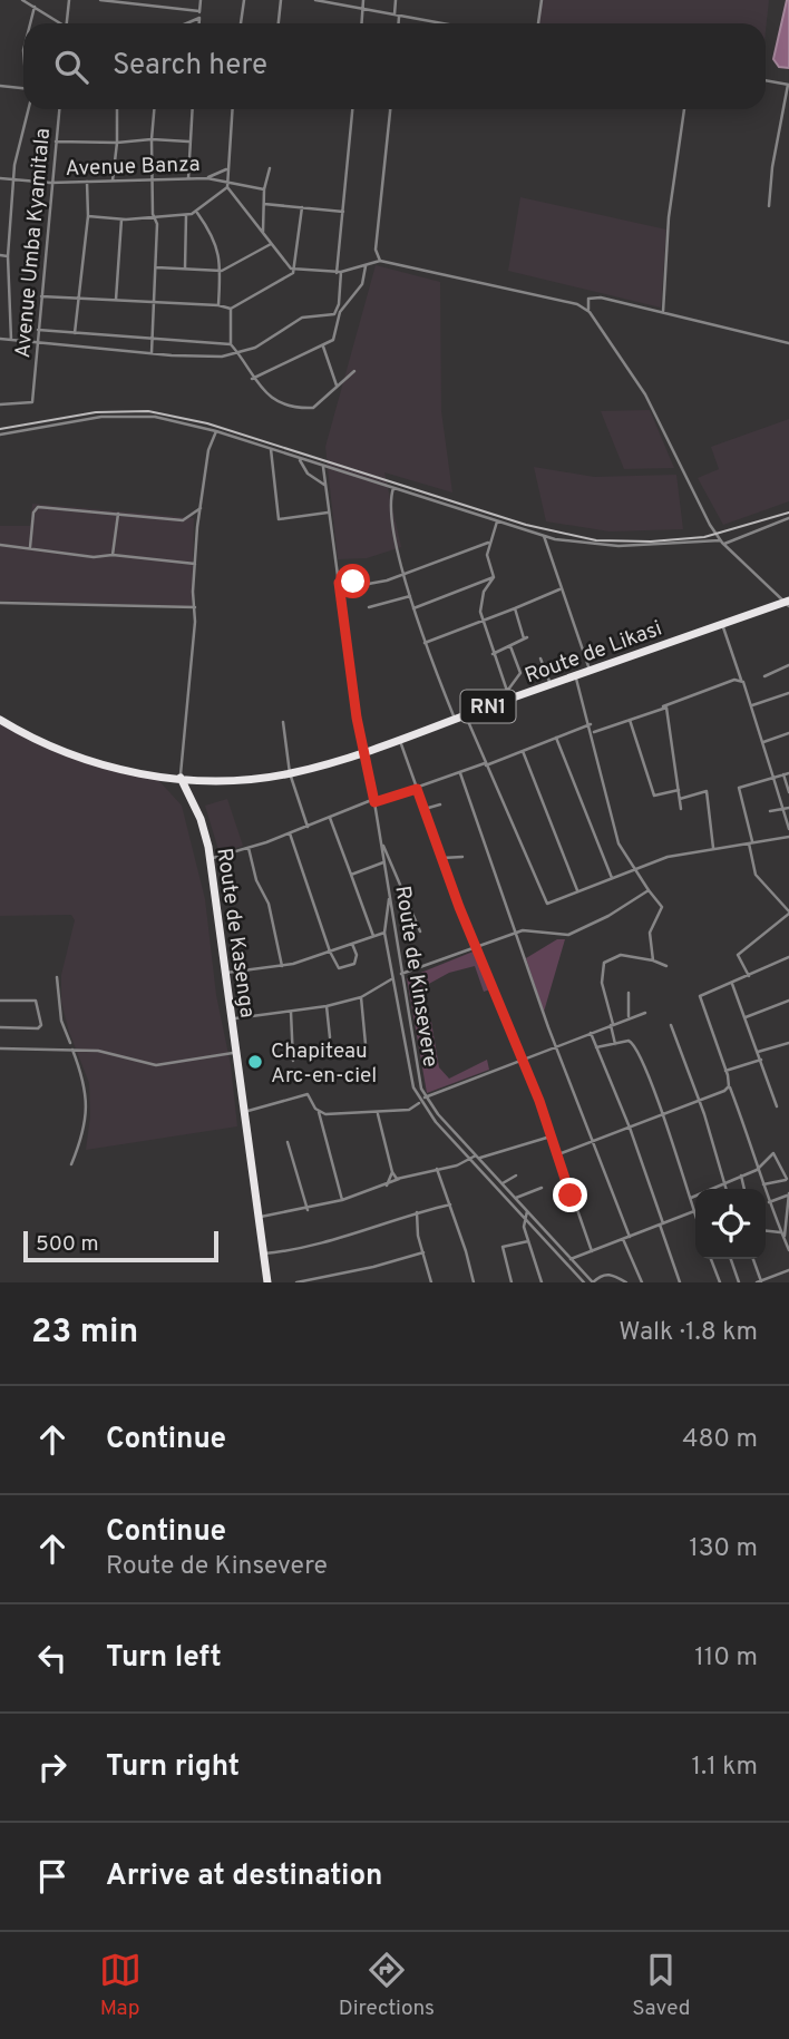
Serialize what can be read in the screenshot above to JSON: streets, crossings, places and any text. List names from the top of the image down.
{
  "streets": {
    "highway": ["Route de Likasi", "RN1", "Route de Kasenga"],
    "street": ["Avenue Banza", "Avenue Umba Kyamitala", "Route de Kinsevere"]
  },
  "crossings": [
    ["Avenue Banza", "Avenue Umba Kyamitala"],
    ["Route de Likasi", "RN1"],
    ["Route de Likasi", "Route de Kasenga"],
    ["Route de Likasi", "Route de Kinsevere"],
    ["RN1", "Route de Kasenga"]
  ],
  "places": ["Chapiteau Arc-en-ciel"],
  "scale_bar": "500 m",
  "page": {
    "search": "Search here",
    "scale": "500 m",
    "heading": ["23 min", "Walk · 1.8 km"],
    "list": [
      ["Continue", "480 m"],
      ["Continue", "Route de Kinsevere", "130 m"],
      ["Turn left", "110 m"],
      ["Turn right", "1.1 km"],
      "Arrive at destination"
    ],
    "nav": ["Map", "Directions", "Saved"]
  }
}
